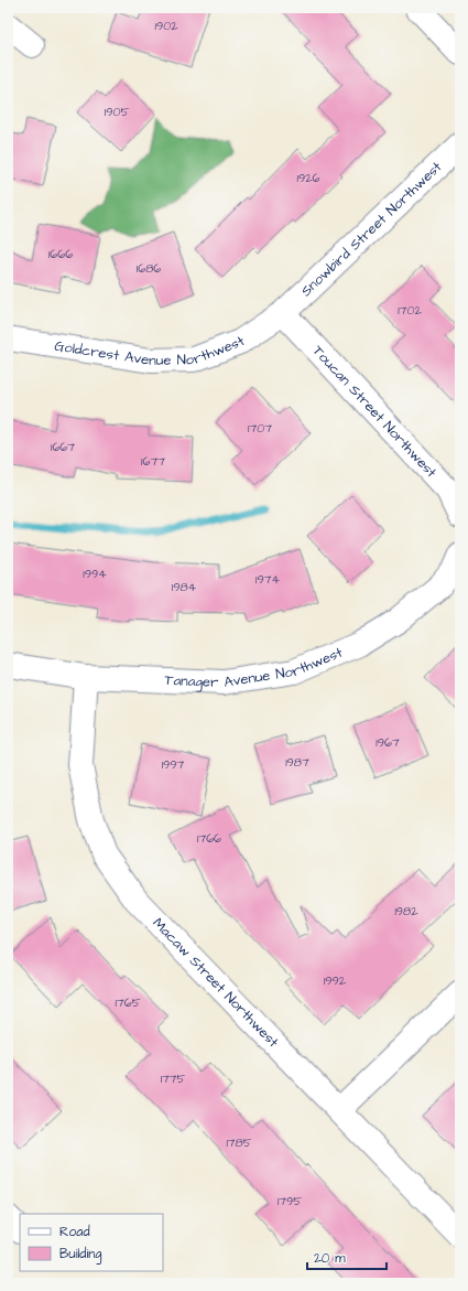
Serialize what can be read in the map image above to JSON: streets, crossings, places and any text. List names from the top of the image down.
{
  "streets": {
    "street": [
      "Snowbird Street Northwest",
      "Goldcrest Avenue Northwest",
      "Toucan Street Northwest",
      "Tanager Avenue Northwest",
      "Macaw Street Northwest"
    ]
  },
  "crossings": [
    ["Snowbird Street Northwest", "Goldcrest Avenue Northwest"],
    ["Snowbird Street Northwest", "Toucan Street Northwest"],
    ["Goldcrest Avenue Northwest", "Toucan Street Northwest"],
    ["Tanager Avenue Northwest", "Macaw Street Northwest"]
  ],
  "house_numbers": [
    "1902",
    "1905",
    "1926",
    "1666",
    "1686",
    "1702",
    "1707",
    "1667",
    "1677",
    "1994",
    "1974",
    "1984",
    "1967",
    "1987",
    "1997",
    "1766",
    "1982",
    "1992",
    "1765",
    "1775",
    "1785",
    "1795"
  ],
  "legend": ["Road", "Building"],
  "scale_bar": "20 m"
}
